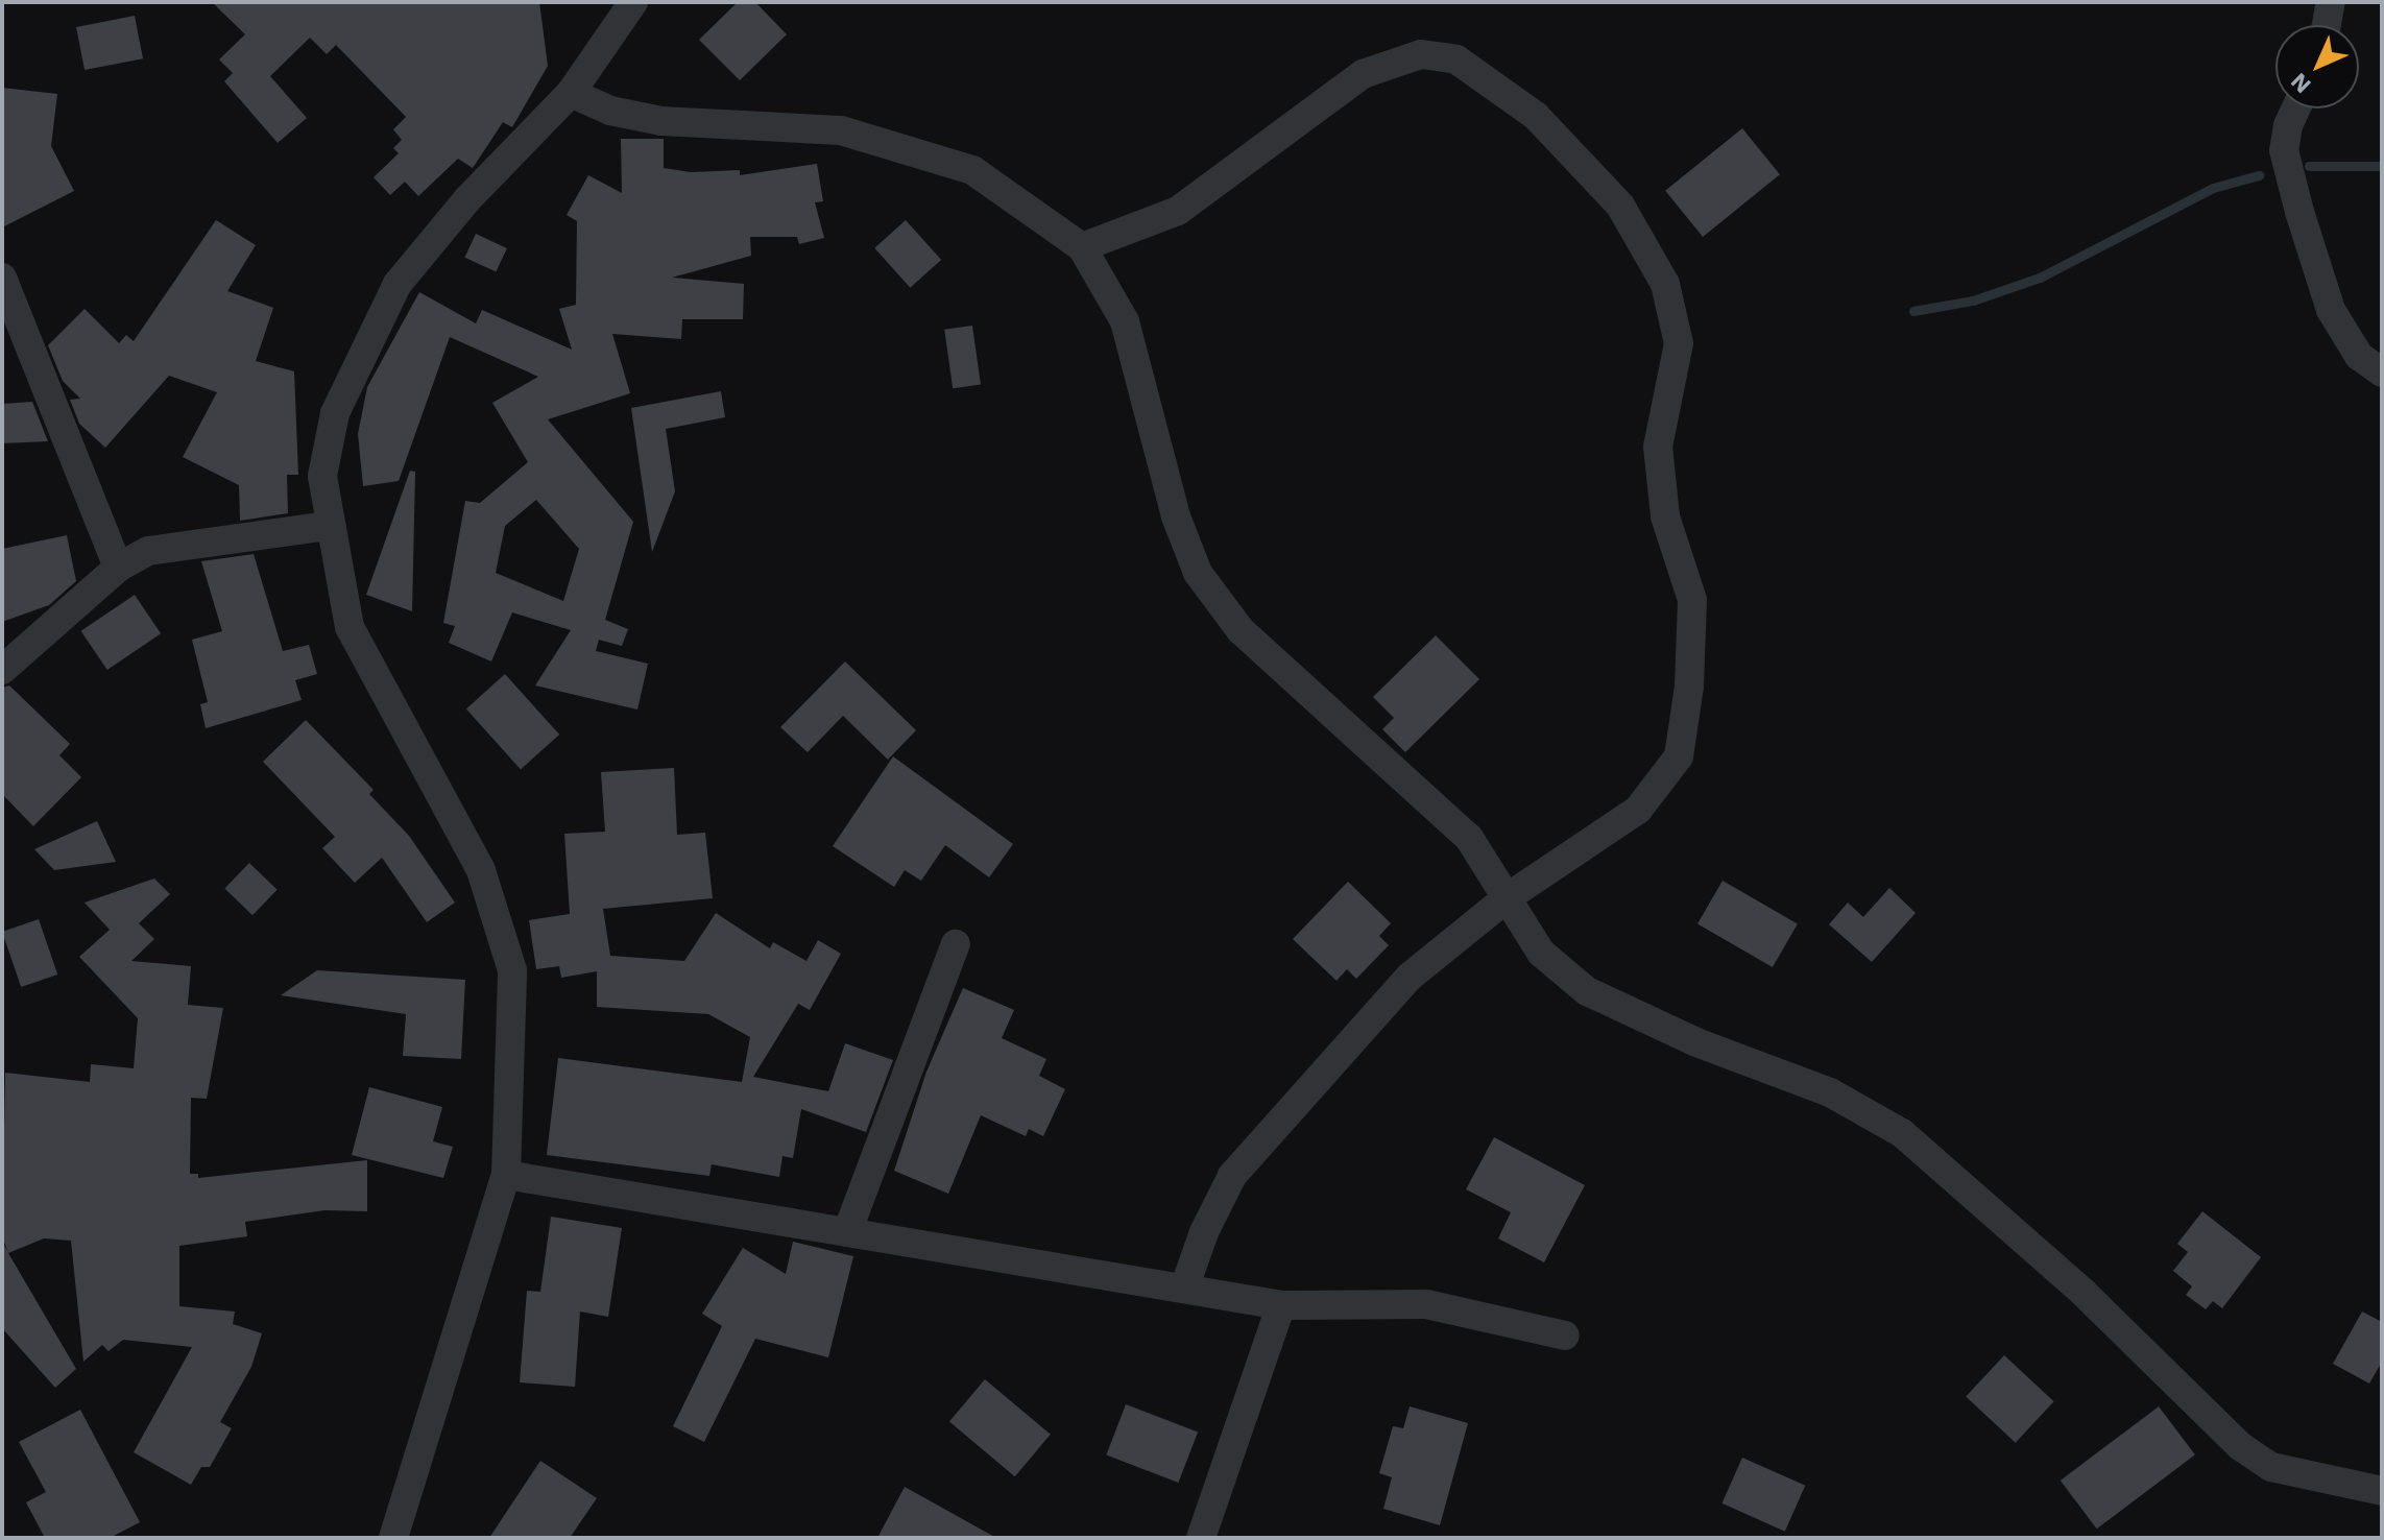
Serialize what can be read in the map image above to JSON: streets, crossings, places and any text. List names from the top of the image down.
{
  "north": "bottom left"
}
